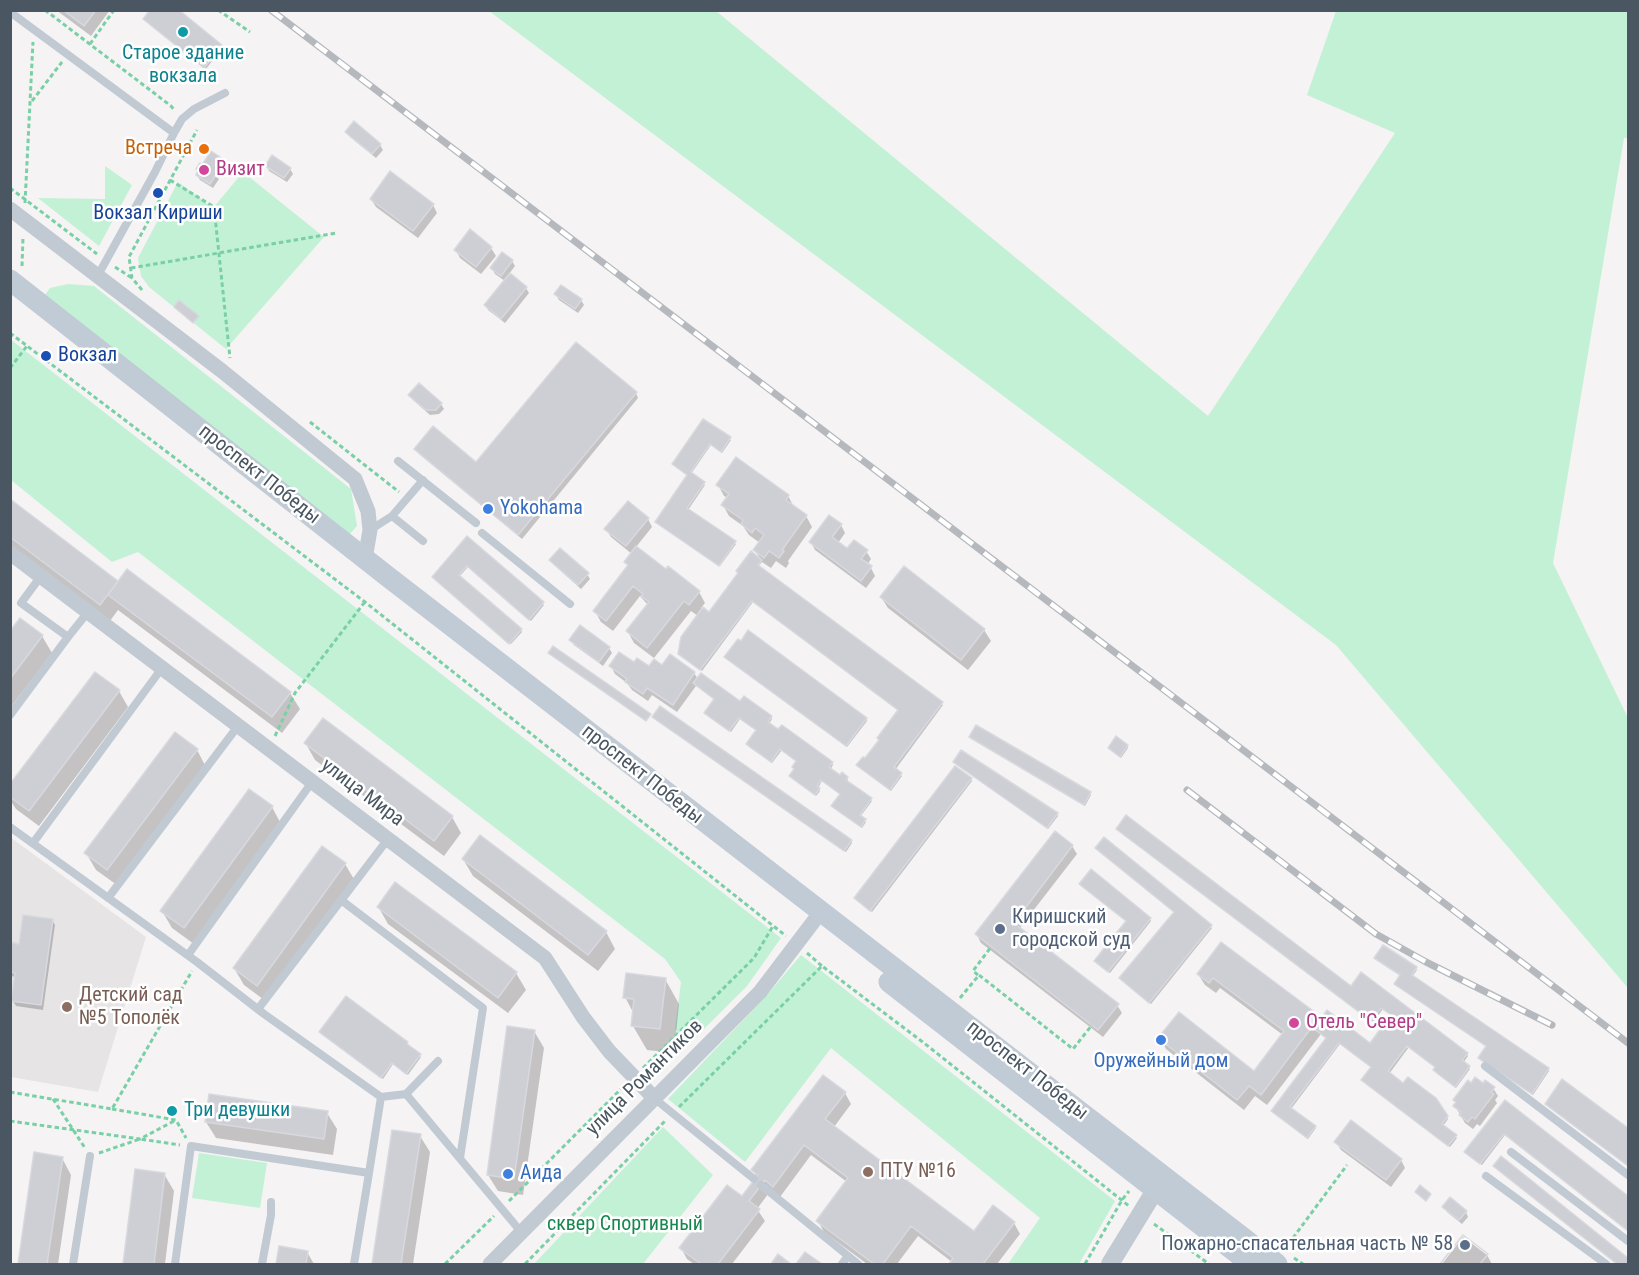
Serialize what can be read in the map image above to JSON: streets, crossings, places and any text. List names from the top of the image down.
{
  "streets": {
    "main road": ["проспект Победы"],
    "street": ["улица Мира", "улица Романтиков"]
  },
  "crossings": [
    ["проспект Победы", "улица Романтиков"],
    ["улица Мира", "улица Романтиков"]
  ],
  "parks": ["сквер Спортивный"],
  "places": [
    "Старое здание вокзала",
    "Встреча",
    "Визит",
    "Вокзал Кириши",
    "Вокзал",
    "Yokohama",
    "Киришский городской суд",
    "Детский сад №5 Тополёк",
    "Отель \"Север\"",
    "Оружейный дом",
    "Три девушки",
    "ПТУ №16",
    "Аида",
    "Пожарно-спасательная часть № 58"
  ]
}
